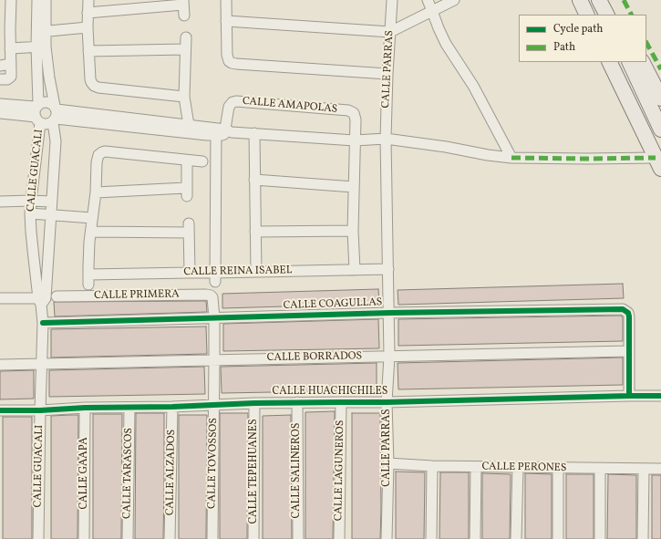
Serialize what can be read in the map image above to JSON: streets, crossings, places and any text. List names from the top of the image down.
{
  "streets": {
    "street": [
      "CALLE PARRAS",
      "CALLE AMAPOLAS",
      "CALLE GUACALI",
      "CALLE REINA ISABEL",
      "CALLE PRIMERA",
      "CALLE COAGULLAS",
      "CALLE BORRADOS",
      "CALLE HUACHICHILES",
      "CALLE TOVOSSOS",
      "CALLE PERONES",
      "CALLE SALINEROS",
      "CALLE LAGUNEROS",
      "CALLE TEPEHUANES",
      "CALLE ALZADOS",
      "CALLE GAAPA",
      "CALLE TARASCOS"
    ]
  },
  "crossings": [
    ["CALLE PARRAS", "CALLE REINA ISABEL"],
    ["CALLE PARRAS", "CALLE COAGULLAS"],
    ["CALLE PARRAS", "CALLE BORRADOS"],
    ["CALLE PARRAS", "CALLE HUACHICHILES"],
    ["CALLE PARRAS", "CALLE PERONES"],
    ["CALLE GUACALI", "CALLE COAGULLAS"],
    ["CALLE GUACALI", "CALLE BORRADOS"],
    ["CALLE GUACALI", "CALLE HUACHICHILES"],
    ["CALLE PRIMERA", "CALLE TOVOSSOS"],
    ["CALLE COAGULLAS", "CALLE BORRADOS"],
    ["CALLE COAGULLAS", "CALLE TOVOSSOS"],
    ["CALLE BORRADOS", "CALLE TOVOSSOS"],
    ["CALLE HUACHICHILES", "CALLE TOVOSSOS"],
    ["CALLE HUACHICHILES", "CALLE SALINEROS"],
    ["CALLE HUACHICHILES", "CALLE LAGUNEROS"],
    ["CALLE HUACHICHILES", "CALLE TEPEHUANES"],
    ["CALLE HUACHICHILES", "CALLE ALZADOS"],
    ["CALLE HUACHICHILES", "CALLE GAAPA"],
    ["CALLE HUACHICHILES", "CALLE TARASCOS"]
  ],
  "legend": ["Cycle path", "Path"]
}
